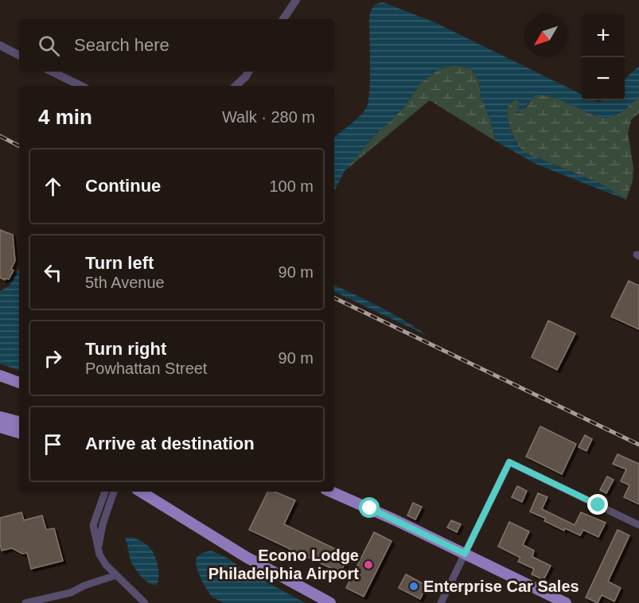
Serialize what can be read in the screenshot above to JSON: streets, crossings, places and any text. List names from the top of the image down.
{
  "places": ["Econo Lodge Philadelphia Airport", "Enterprise Car Sales"],
  "north": "bottom left",
  "page": {
    "map_buttons": ["+", "−"],
    "search": "Search here",
    "heading": ["4 min", "Walk · 280 m"],
    "list": [
      ["Continue", "100 m"],
      ["Turn left", "5th Avenue", "90 m"],
      ["Turn right", "Powhattan Street", "90 m"],
      "Arrive at destination"
    ]
  }
}
